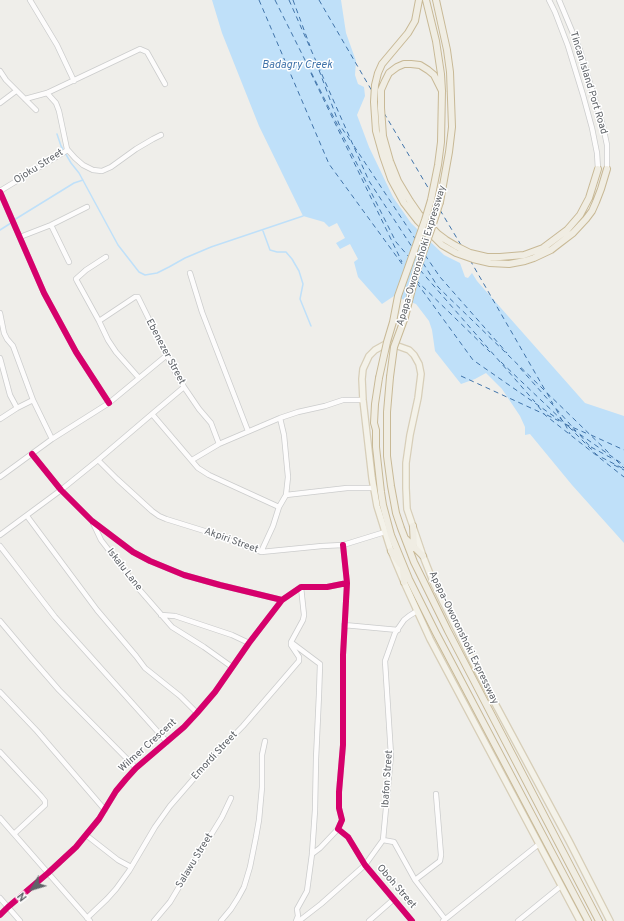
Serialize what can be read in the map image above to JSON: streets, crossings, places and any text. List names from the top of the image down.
{
  "streets": {
    "highway": ["Apapa-Oworonshoki Expressway"],
    "street": [
      "Tincan Island Port Road",
      "Ojoku Street",
      "Ebenezer Street",
      "Akpiri Street",
      "Iskalu Lane",
      "Wilmer Crescent",
      "Emordi Street",
      "Ibafon Street",
      "Salawu Street",
      "Oboh Street"
    ]
  },
  "crossings": [
    ["Apapa-Oworonshoki Expressway", "Akpiri Street"],
    ["Apapa-Oworonshoki Expressway", "Ibafon Street"],
    ["Iskalu Lane", "Wilmer Crescent"],
    ["Ibafon Street", "Oboh Street"]
  ],
  "water": ["Badagry Creek"],
  "north": "bottom left"
}
